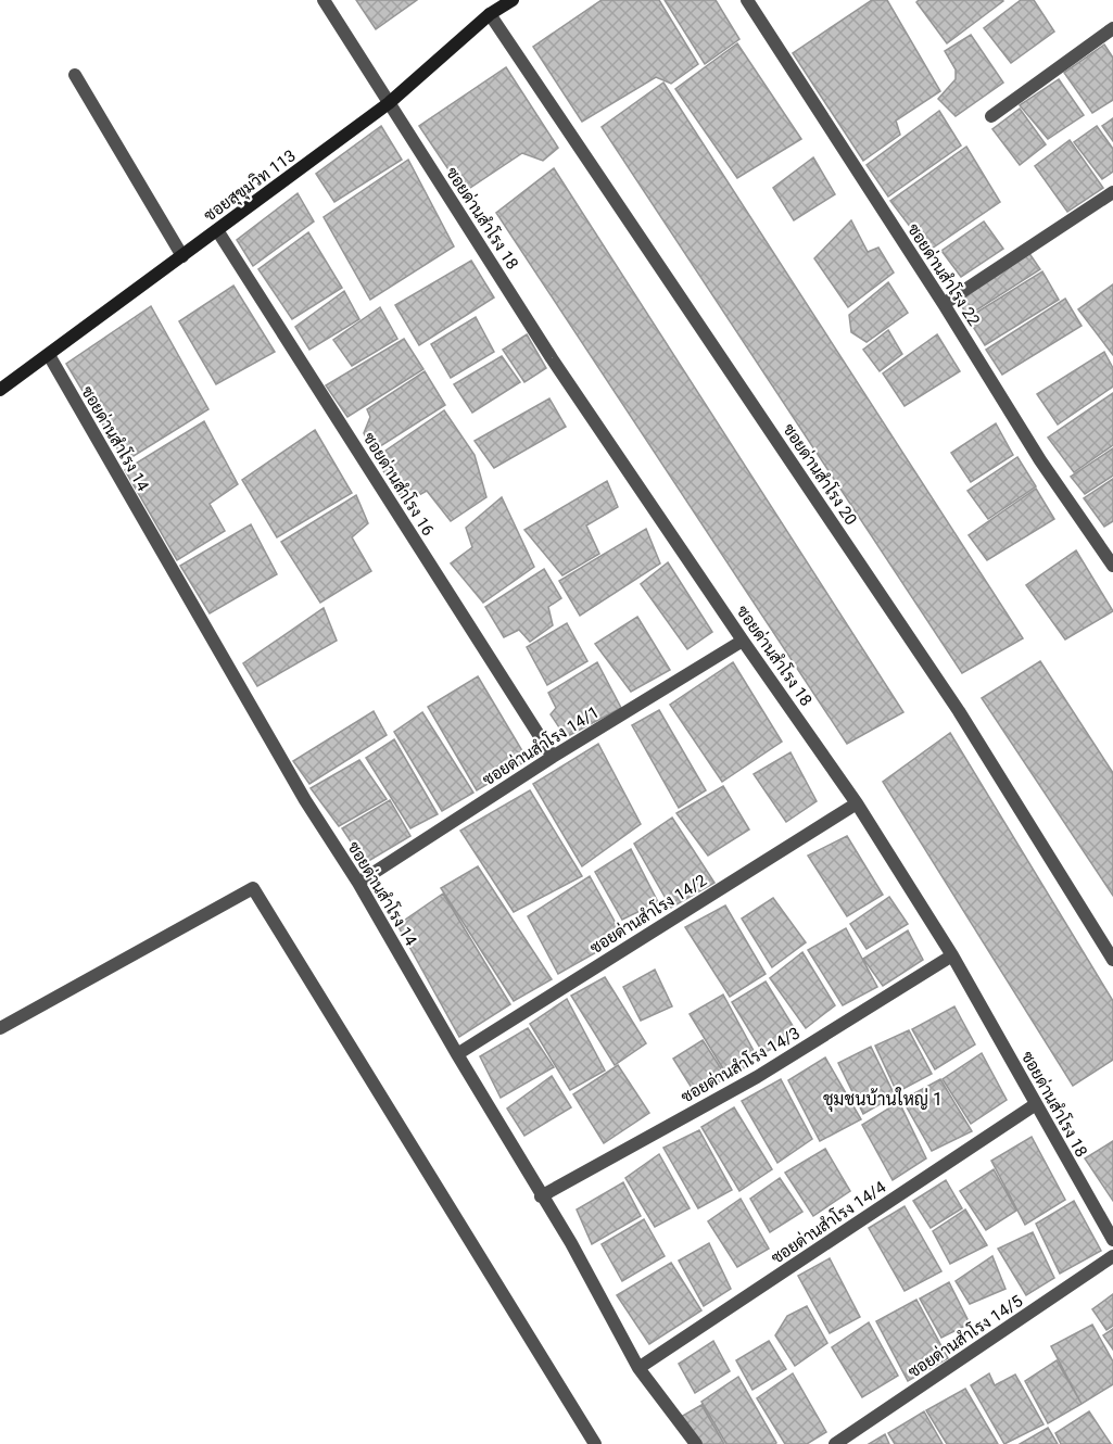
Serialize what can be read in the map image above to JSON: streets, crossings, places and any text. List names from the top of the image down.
{
  "streets": {
    "main road": ["ซอยสุขุมวิท 113"],
    "street": [
      "ซอยด่านสำโรง 18",
      "ซอยด่านสำโรง 22",
      "ซอยด่านสำโรง 14",
      "ซอยด่านสำโรง 20",
      "ซอยด่านสำโรง 16",
      "ซอยด่านสำโรง 14/1",
      "ซอยด่านสำโรง 14/2",
      "ซอยด่านสำโรง 14/3",
      "ซอยด่านสำโรง 14/4",
      "ซอยด่านสำโรง 14/5"
    ]
  },
  "crossings": [
    ["ซอยสุขุมวิท 113", "ซอยด่านสำโรง 18"],
    ["ซอยสุขุมวิท 113", "ซอยด่านสำโรง 14"],
    ["ซอยสุขุมวิท 113", "ซอยด่านสำโรง 20"],
    ["ซอยสุขุมวิท 113", "ซอยด่านสำโรง 16"],
    ["ซอยด่านสำโรง 18", "ซอยด่านสำโรง 14/1"],
    ["ซอยด่านสำโรง 18", "ซอยด่านสำโรง 14/2"],
    ["ซอยด่านสำโรง 18", "ซอยด่านสำโรง 14/3"],
    ["ซอยด่านสำโรง 18", "ซอยด่านสำโรง 14/4"],
    ["ซอยด่านสำโรง 14", "ซอยด่านสำโรง 14/1"],
    ["ซอยด่านสำโรง 14", "ซอยด่านสำโรง 14/2"],
    ["ซอยด่านสำโรง 14", "ซอยด่านสำโรง 14/3"],
    ["ซอยด่านสำโรง 14", "ซอยด่านสำโรง 14/4"],
    ["ซอยด่านสำโรง 16", "ซอยด่านสำโรง 14/1"]
  ],
  "districts": ["ชุมชนบ้านใหญ่ 1"]
}
